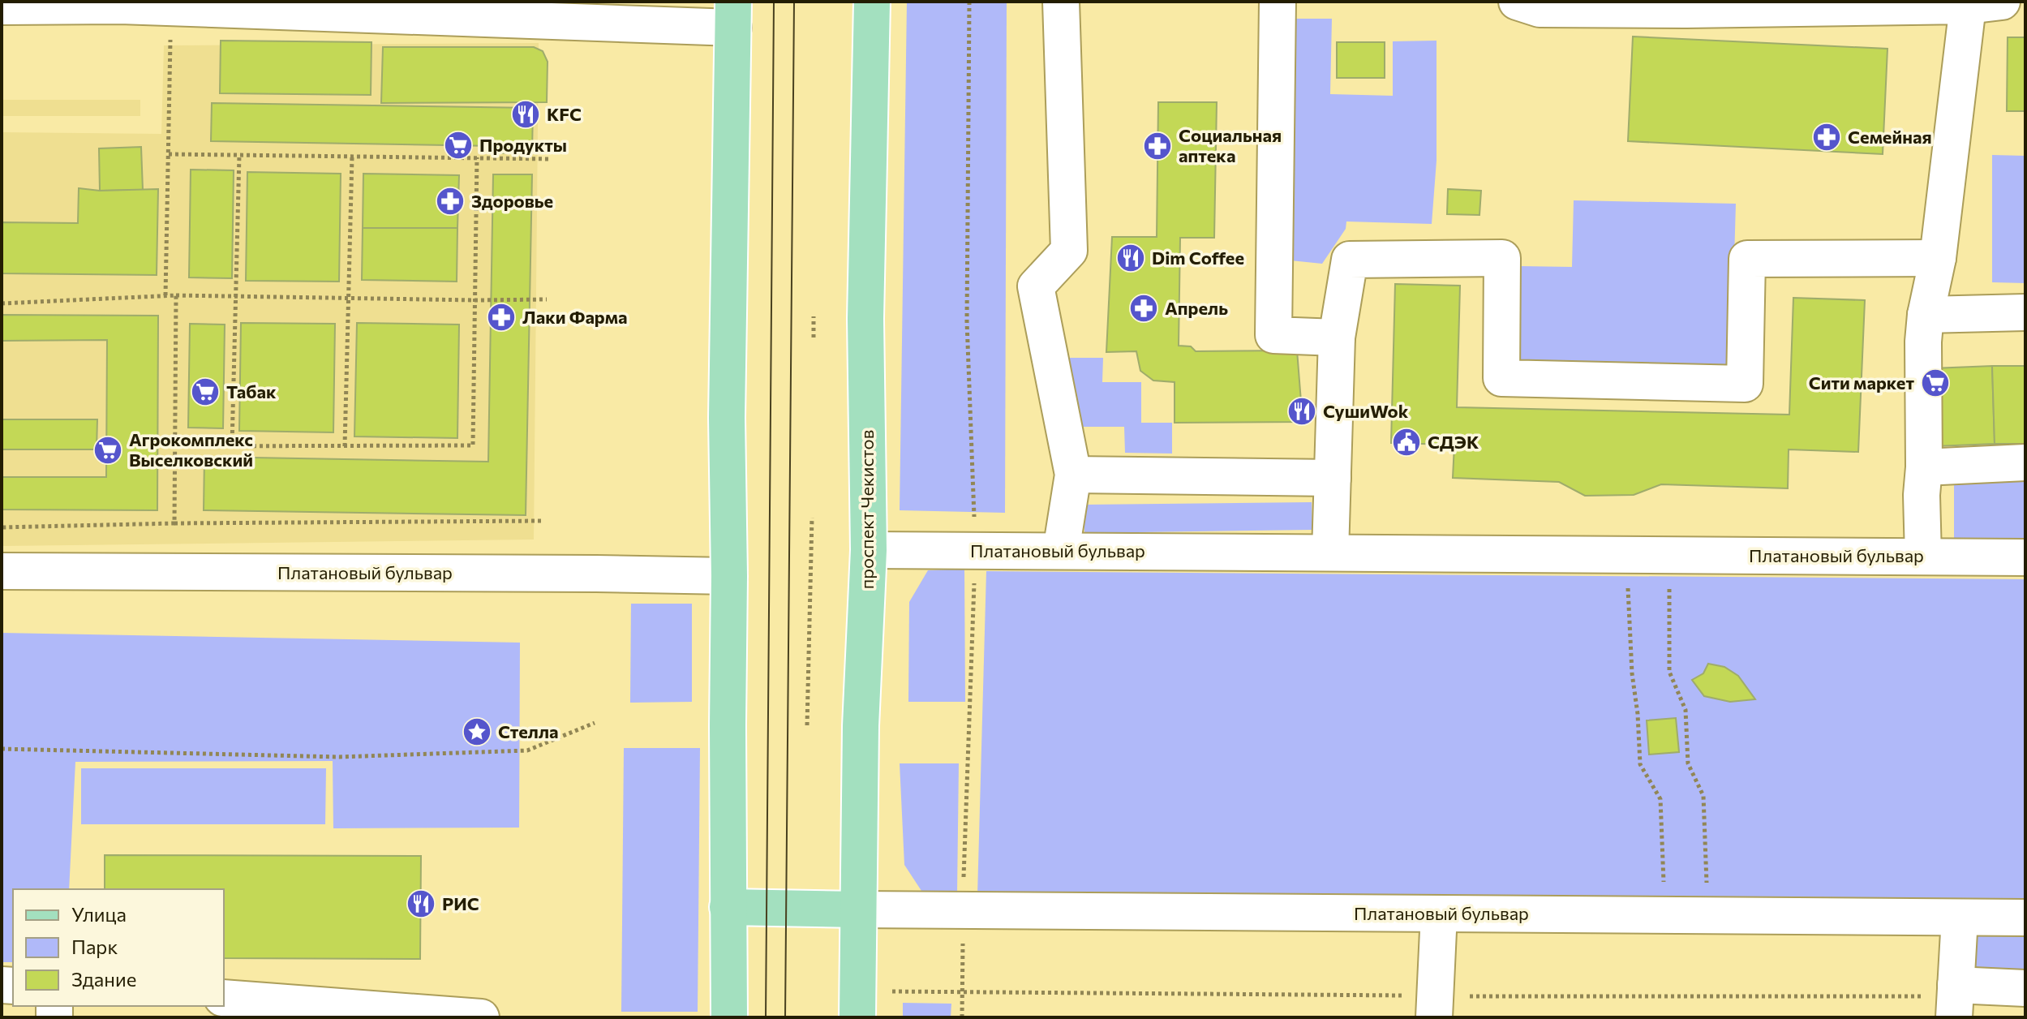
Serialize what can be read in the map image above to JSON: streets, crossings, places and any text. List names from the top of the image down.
{
  "streets": {
    "main road": ["проспект Чекистов"],
    "street": ["Платановый бульвар"]
  },
  "crossings": [
    ["проспект Чекистов", "Платановый бульвар"]
  ],
  "places": {
    "restaurant": [
      "KFC",
      "Dim Coffee",
      "СушиWok",
      "РИС"
    ],
    "pharmacy": [
      "Семейная",
      "Социальная аптека",
      "Здоровье",
      "Апрель",
      "Лаки Фарма"
    ],
    "supermarket": [
      "Продукты",
      "Сити маркет",
      "Табак",
      "Агрокомплекс Выселковский"
    ],
    "public building": ["СДЭК"],
    "place": ["Стелла"]
  },
  "legend": ["Улица", "Парк", "Здание"]
}
